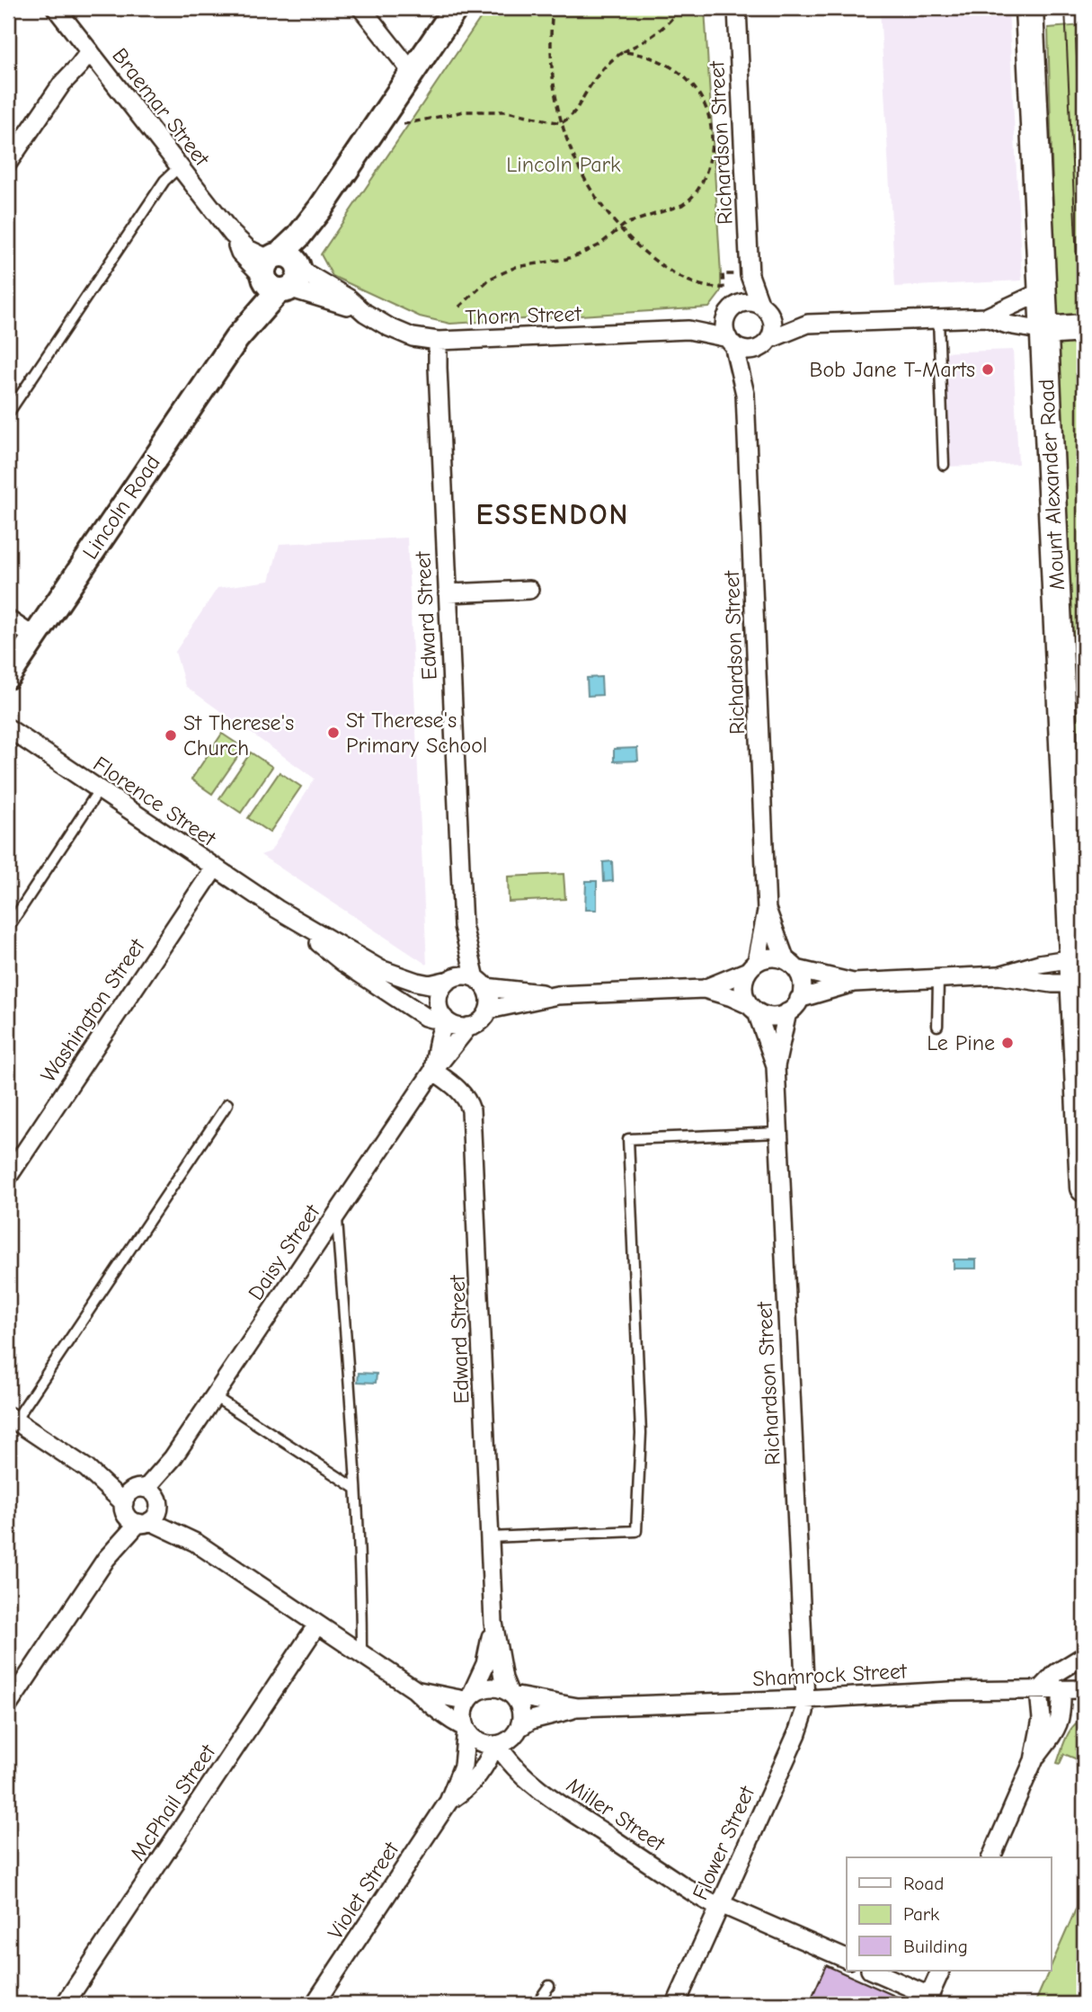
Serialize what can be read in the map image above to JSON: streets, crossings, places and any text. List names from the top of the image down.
{
  "streets": {
    "main road": ["Mount Alexander Road", "Lincoln Road"],
    "street": [
      "Braemar Street",
      "Richardson Street",
      "Thorn Street",
      "Edward Street",
      "Florence Street",
      "Washington Street",
      "Daisy Street",
      "Shamrock Street",
      "McPhail Street",
      "Miller Street",
      "Flower Street",
      "Violet Street"
    ]
  },
  "crossings": [
    ["Braemar Street", "Thorn Street"],
    ["Braemar Street", "Lincoln Road"],
    ["Richardson Street", "Thorn Street"],
    ["Richardson Street", "Shamrock Street"],
    ["Richardson Street", "Flower Street"],
    ["Thorn Street", "Lincoln Road"],
    ["Thorn Street", "Edward Street"],
    ["Edward Street", "Florence Street"],
    ["Edward Street", "Daisy Street"],
    ["Edward Street", "Shamrock Street"],
    ["Edward Street", "Miller Street"],
    ["Edward Street", "Violet Street"],
    ["Florence Street", "Washington Street"],
    ["Florence Street", "Daisy Street"],
    ["Shamrock Street", "Miller Street"],
    ["Shamrock Street", "Flower Street"],
    ["Shamrock Street", "Violet Street"],
    ["Miller Street", "Flower Street"],
    ["Miller Street", "Violet Street"]
  ],
  "districts": ["ESSENDON"],
  "parks": ["Lincoln Park"],
  "places": [
    "Bob Jane T-Marts",
    "St Therese's Primary School",
    "St Therese's Church",
    "Le Pine"
  ],
  "legend": ["Road", "Park", "Building"]
}
